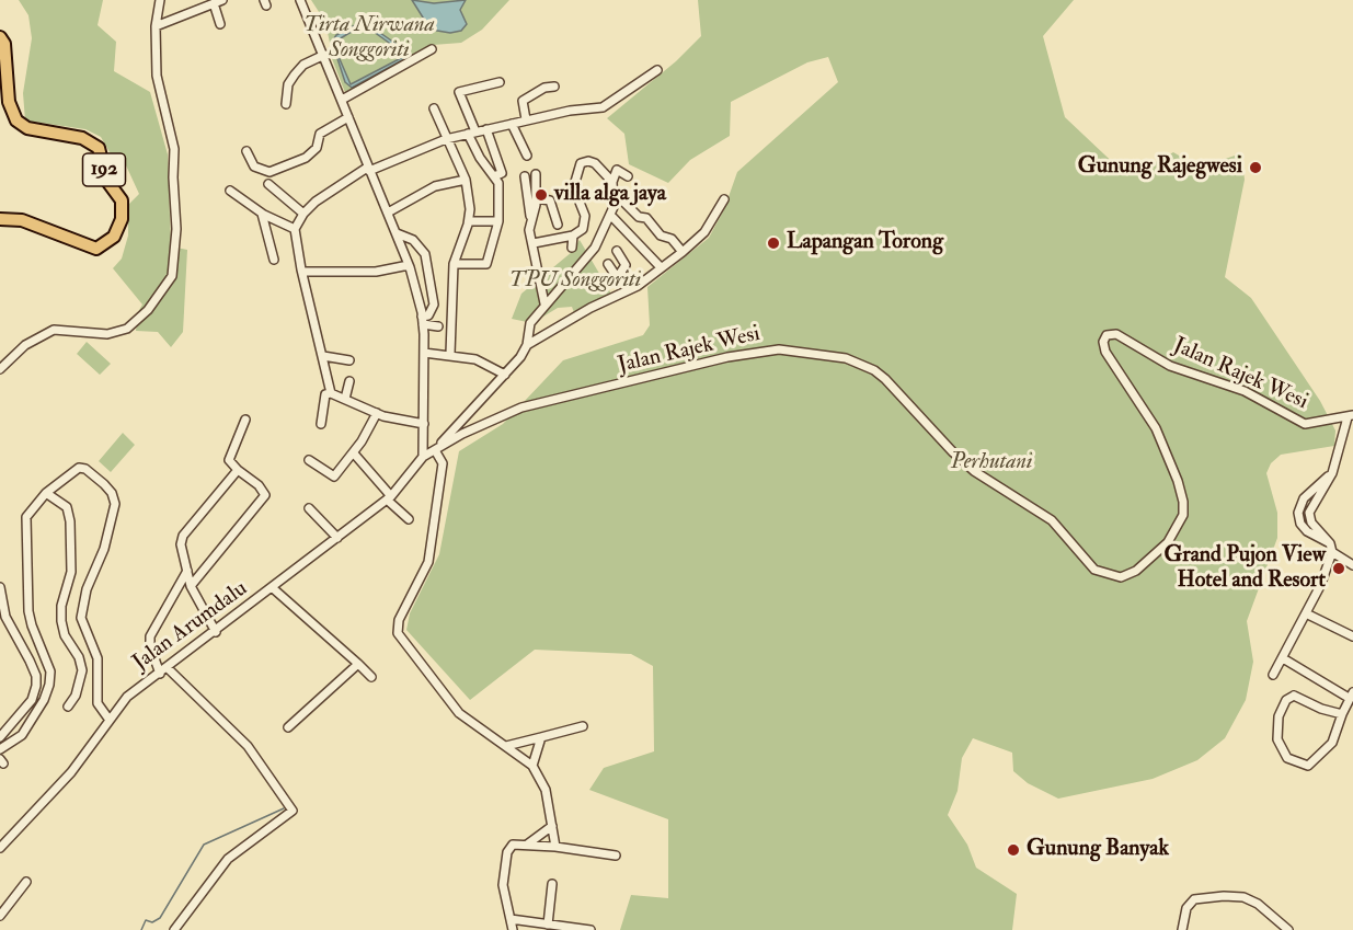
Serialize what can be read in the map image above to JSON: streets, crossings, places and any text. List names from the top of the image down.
{
  "streets": {
    "main road": ["192"],
    "street": ["Jalan Rajek Wesi", "Jalan Arumdalu"]
  },
  "crossings": [
    ["Jalan Rajek Wesi", "Jalan Arumdalu"]
  ],
  "parks": ["Tirta Nirwana Songgoriti", "TPU Songgoriti", "Perhutani"],
  "places": [
    "Gunung Rajegwesi",
    "villa alga jaya",
    "Lapangan Torong",
    "Grand Pujon View Hotel and Resort",
    "Gunung Banyak"
  ]
}
